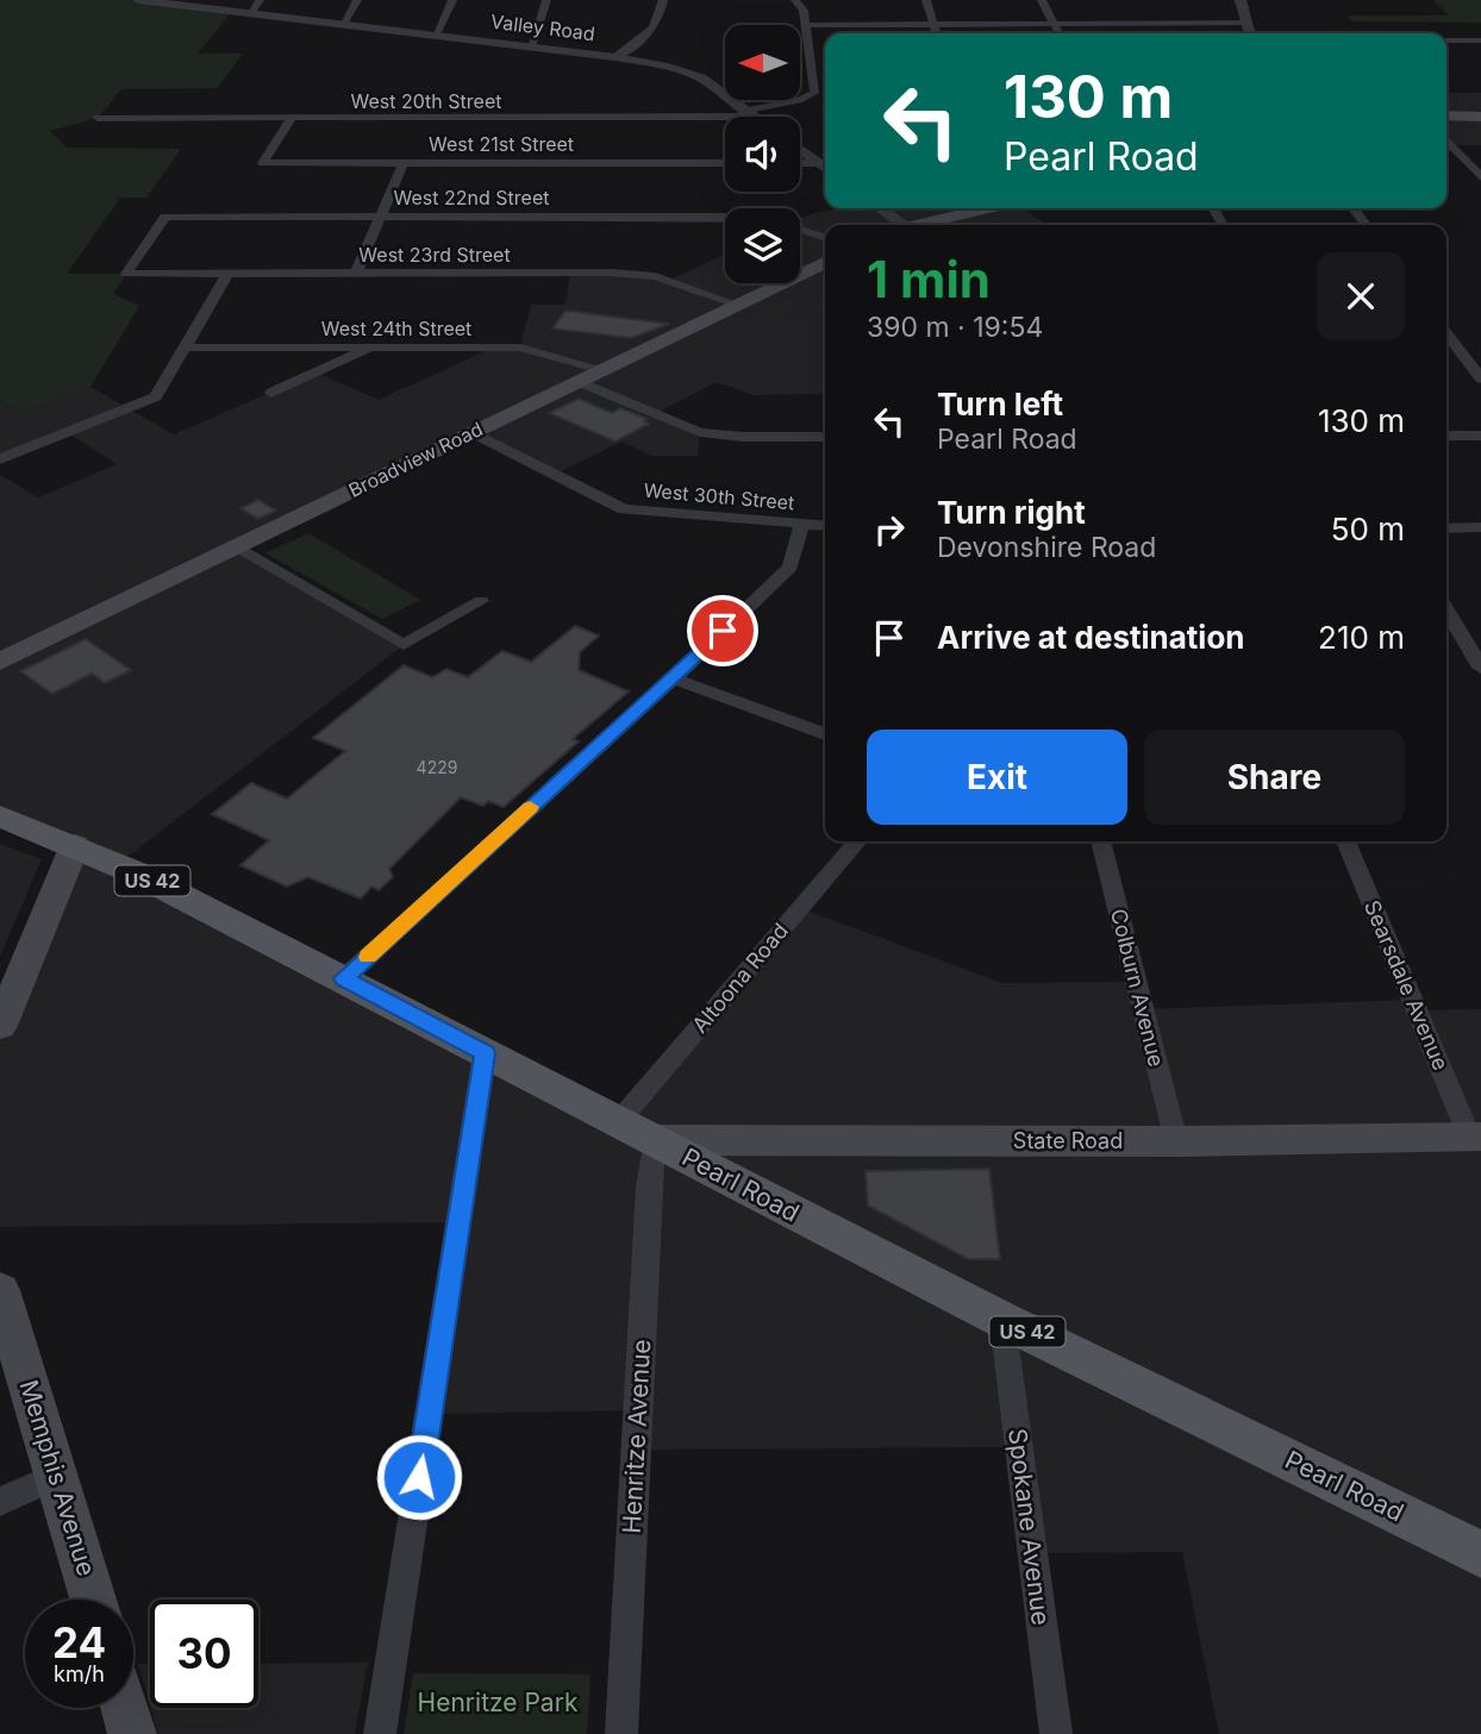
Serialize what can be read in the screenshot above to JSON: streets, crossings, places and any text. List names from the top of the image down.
{
  "streets": {
    "main road": [
      "Broadview Road",
      "US 42",
      "State Road",
      "Pearl Road",
      "Memphis Avenue"
    ],
    "street": [
      "Valley Road",
      "West 20th Street",
      "West 21st Street",
      "West 22nd Street",
      "West 23rd Street",
      "West 24th Street",
      "West 30th Street",
      "Altoona Road",
      "Searsdale Avenue",
      "Colburn Avenue",
      "Henritze Avenue",
      "Spokane Avenue"
    ]
  },
  "crossings": [
    ["Valley Road", "West 20th Street"],
    ["West 20th Street", "West 21st Street"],
    ["West 22nd Street", "West 23rd Street"],
    ["West 23rd Street", "Broadview Road"],
    ["West 24th Street", "Broadview Road"],
    ["Broadview Road", "West 30th Street"],
    ["Altoona Road", "State Road"],
    ["Altoona Road", "Pearl Road"],
    ["Altoona Road", "Henritze Avenue"],
    ["Searsdale Avenue", "State Road"],
    ["Colburn Avenue", "State Road"],
    ["State Road", "Pearl Road"],
    ["State Road", "Henritze Avenue"],
    ["Pearl Road", "Henritze Avenue"],
    ["Pearl Road", "Spokane Avenue"]
  ],
  "parks": ["Henritze Park"],
  "house_numbers": ["4229"],
  "north": "left",
  "page": {
    "turn": ["130 m", "Pearl Road"],
    "heading": ["1 min", "390 m · 19:54"],
    "list": [
      {
        "name": "Turn left",
        "note": "Pearl Road",
        "value": "130 m"
      },
      {
        "name": "Turn right",
        "note": "Devonshire Road",
        "value": "50 m"
      },
      {
        "name": "Arrive at destination",
        "value": "210 m"
      }
    ],
    "buttons": ["Exit", "Share"],
    "speed": "24 km/h",
    "limit": "30"
  }
}
